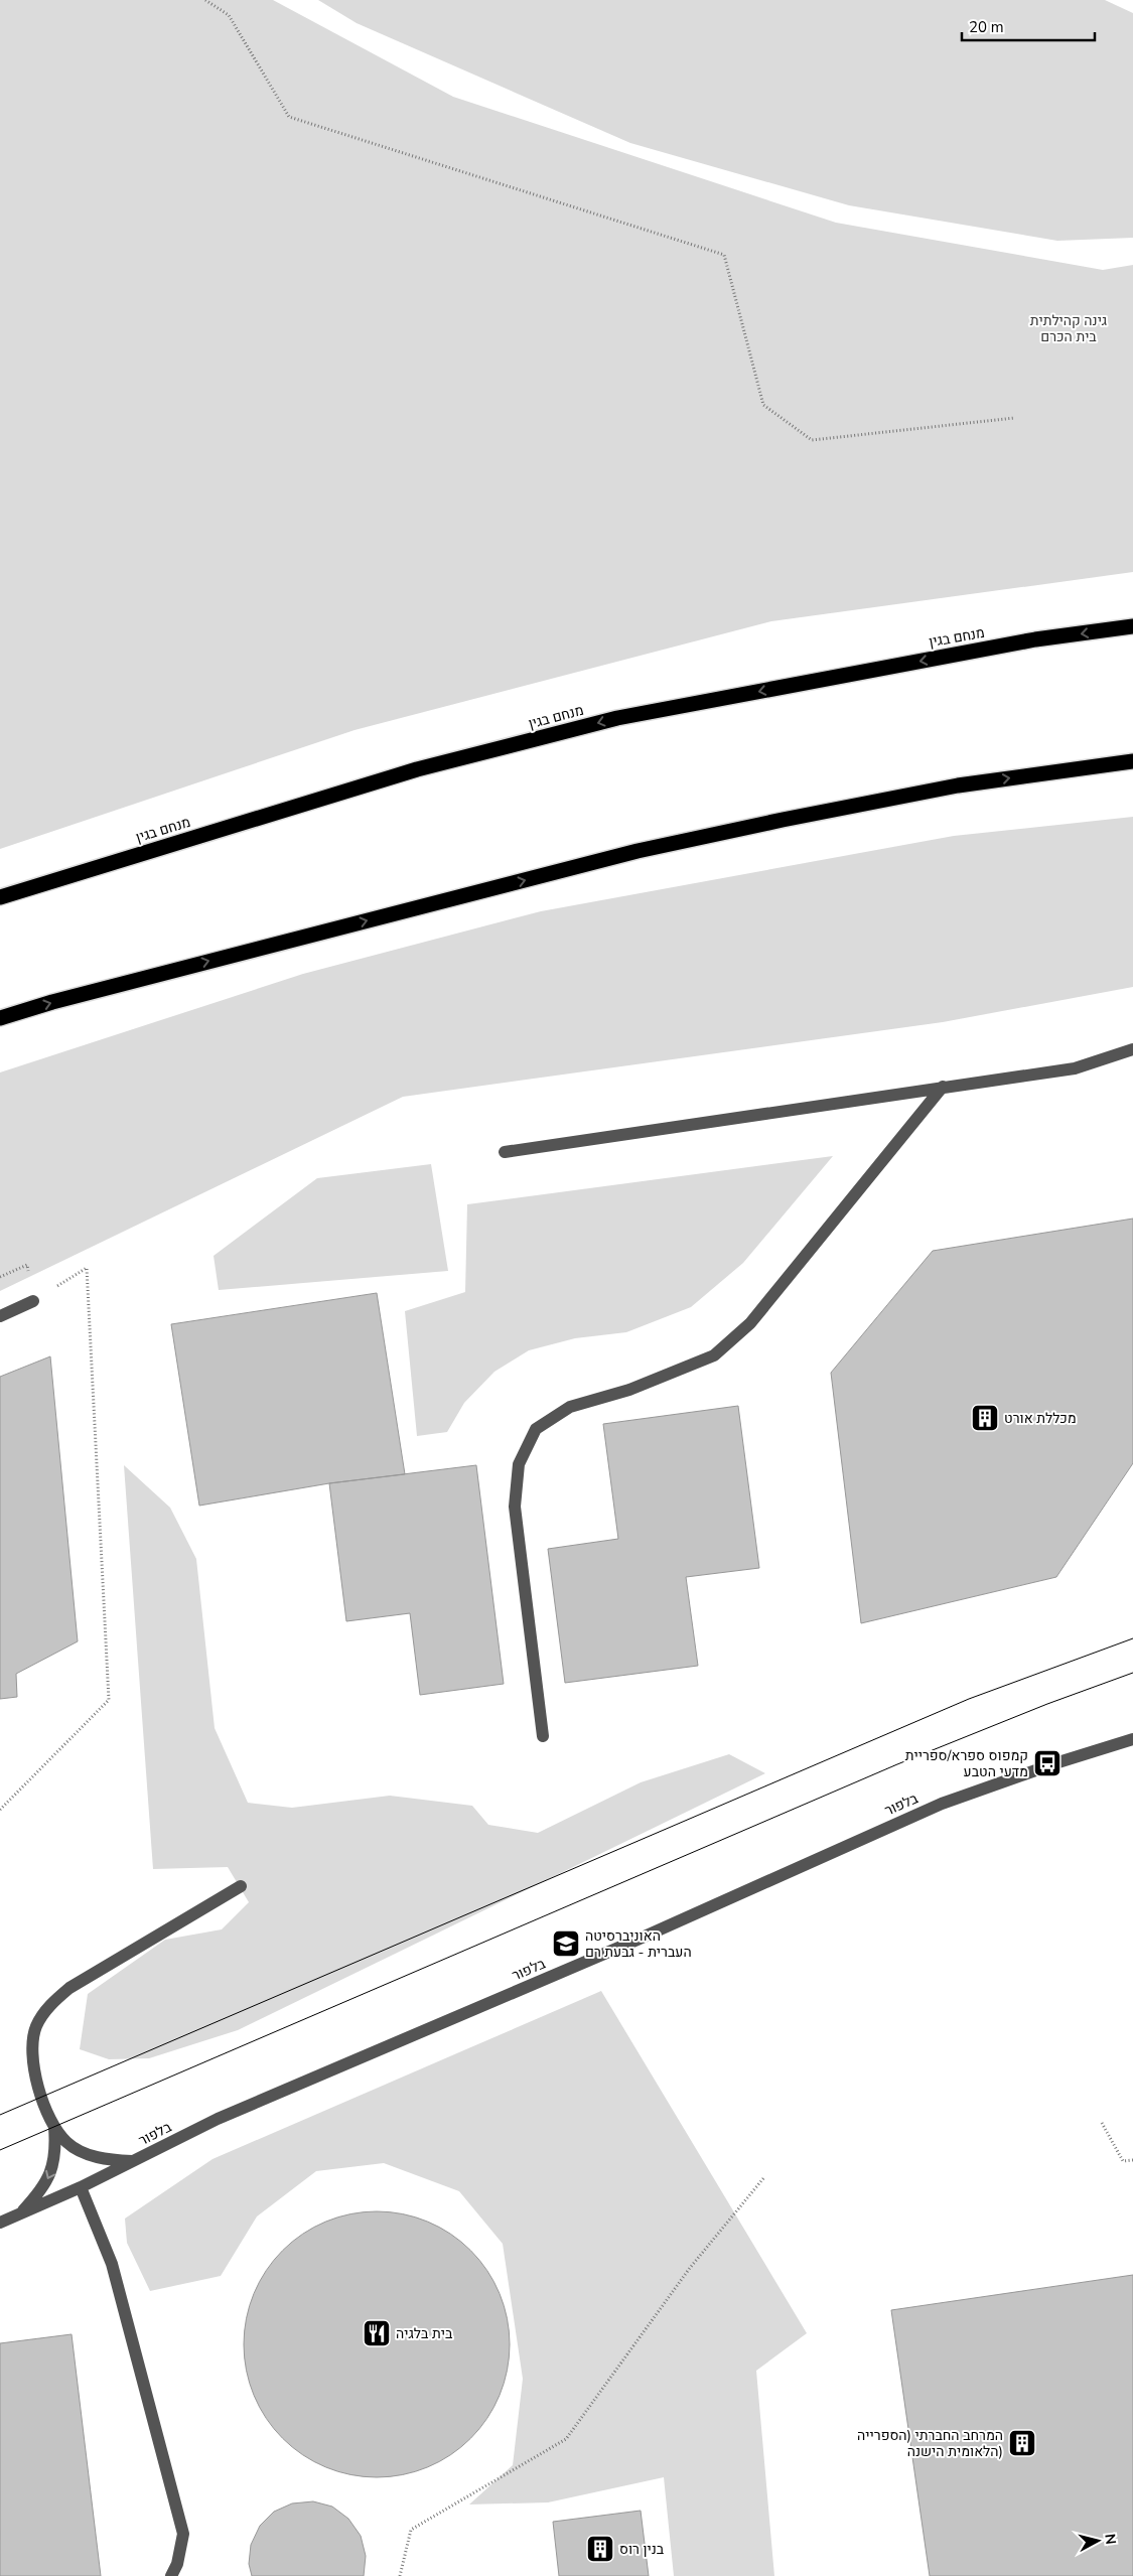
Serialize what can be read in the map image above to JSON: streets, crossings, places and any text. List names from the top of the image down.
{
  "streets": {
    "highway": ["מנחם בגין"],
    "street": ["בלפור"]
  },
  "parks": ["גינה קהילתית בית הכרם"],
  "places": {
    "building": ["מכללת אורט", "המרחב החברתי (הספרייה הלאומית הישנה)", "בנין רוס"],
    "bus stop": ["קמפוס ספרא/ספריית מדעי הטבע"],
    "school or university": ["האוניברסיטה העברית - גבעת רם"],
    "restaurant": ["בית בלגיה"]
  },
  "scale_bar": "20 m",
  "north": "right"
}
